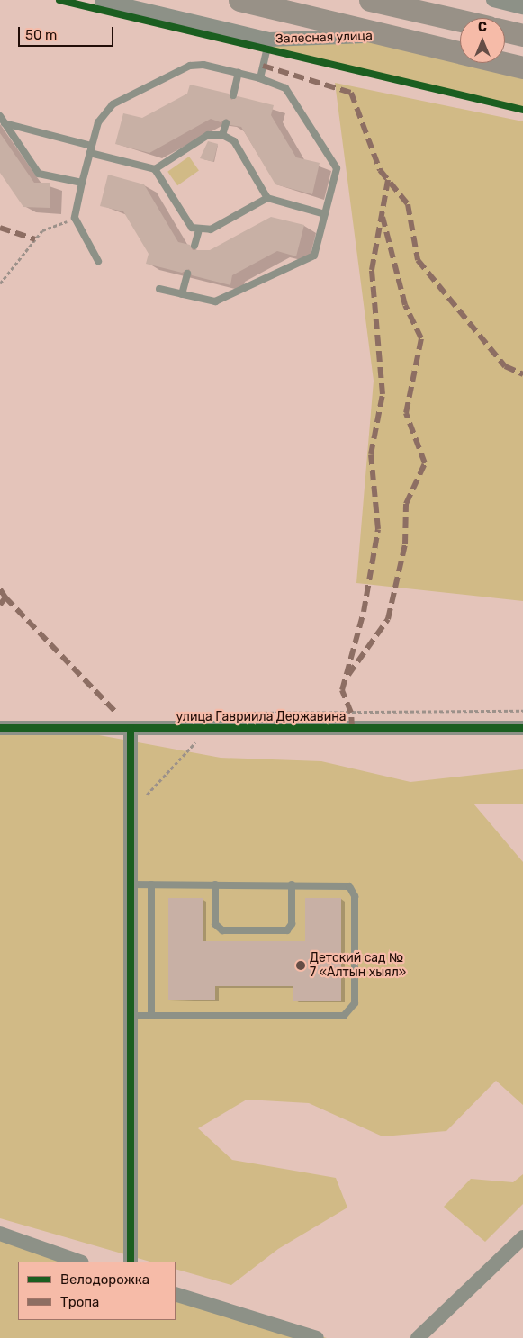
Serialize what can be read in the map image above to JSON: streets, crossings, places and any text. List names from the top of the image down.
{
  "streets": {
    "main road": ["Залесная улица"],
    "street": ["улица Гавриила Державина"]
  },
  "places": ["Детский сад № 7 «Алтын хыял»"],
  "legend": ["Велодорожка", "Тропа"],
  "scale_bar": "50 m",
  "north": "top"
}
